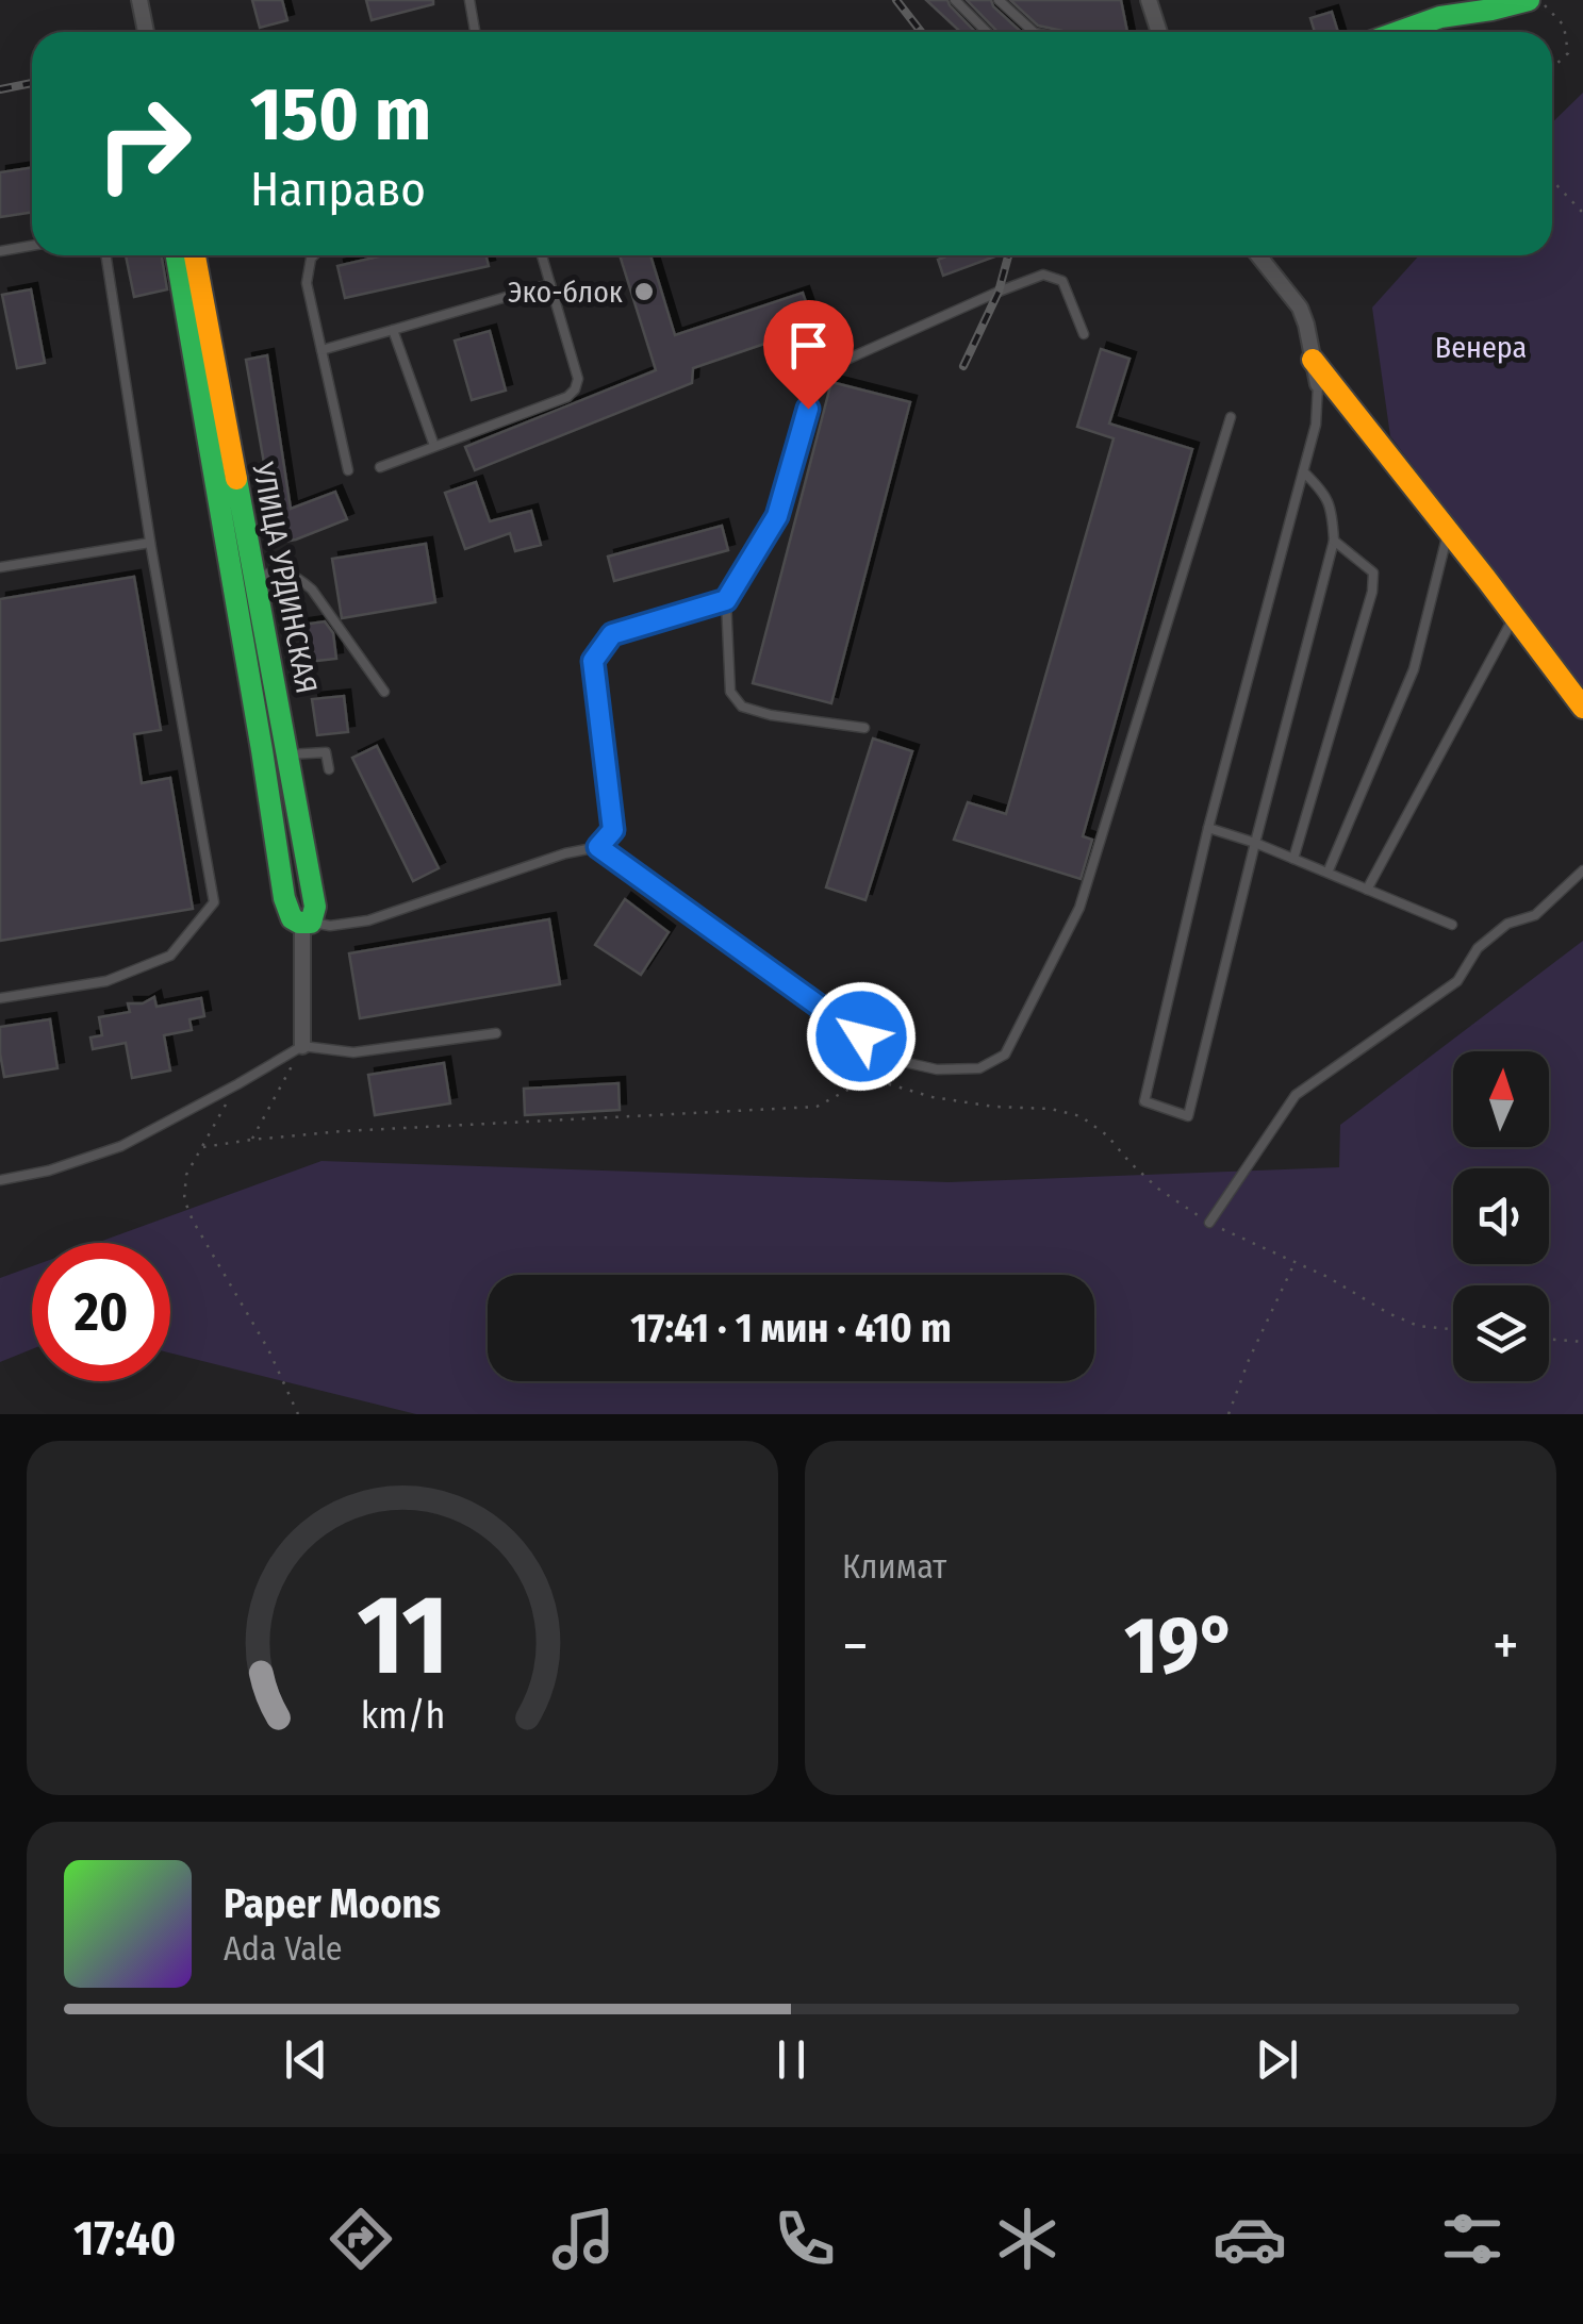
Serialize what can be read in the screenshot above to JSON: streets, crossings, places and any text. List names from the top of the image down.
{
  "streets": {
    "street": ["УЛИЦА УРДИНСКАЯ"]
  },
  "parks": ["Венера"],
  "places": ["Эко-блок"],
  "north": "top",
  "page": {
    "turn": ["150 m", "Направо"],
    "limit": "20",
    "trip": "17:41 · 1 мин · 410 m",
    "tile": "Климат",
    "heat": ["−", "19°", "+"],
    "song": ["Paper Moons", "Ada Vale"],
    "tabs": "17:40",
    "gauge": ["11", "km/h"]
  }
}
